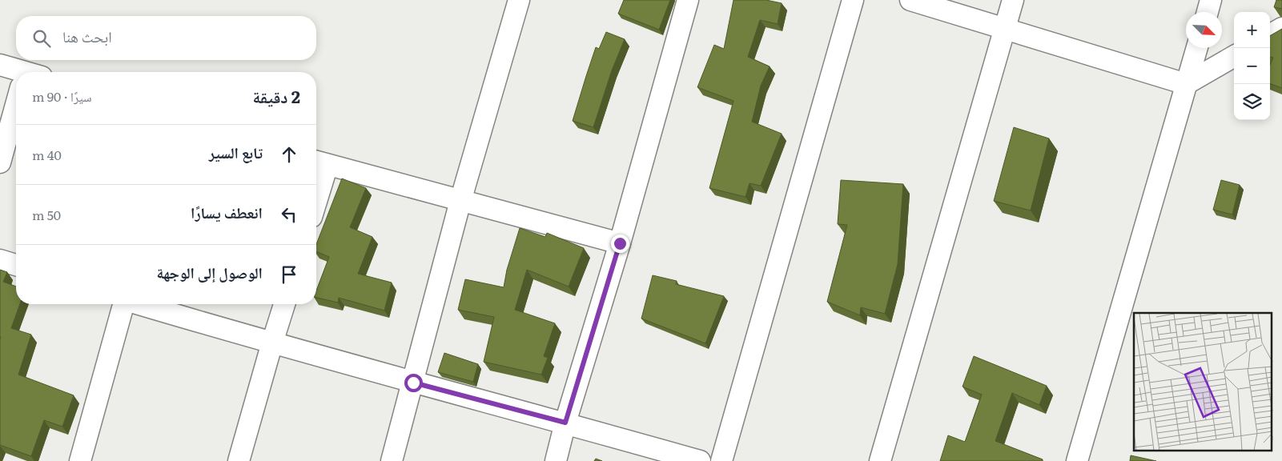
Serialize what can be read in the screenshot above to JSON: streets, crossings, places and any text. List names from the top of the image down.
{
  "north": "bottom right",
  "page": {
    "map_buttons": ["+", "−"],
    "search": "ابحث هنا",
    "heading": ["2 دقيقة", "سيرًا · 90 m"],
    "list": [
      ["تابع السير", "40 m"],
      ["انعطف يسارًا", "50 m"],
      "الوصول إلى الوجهة"
    ]
  }
}
